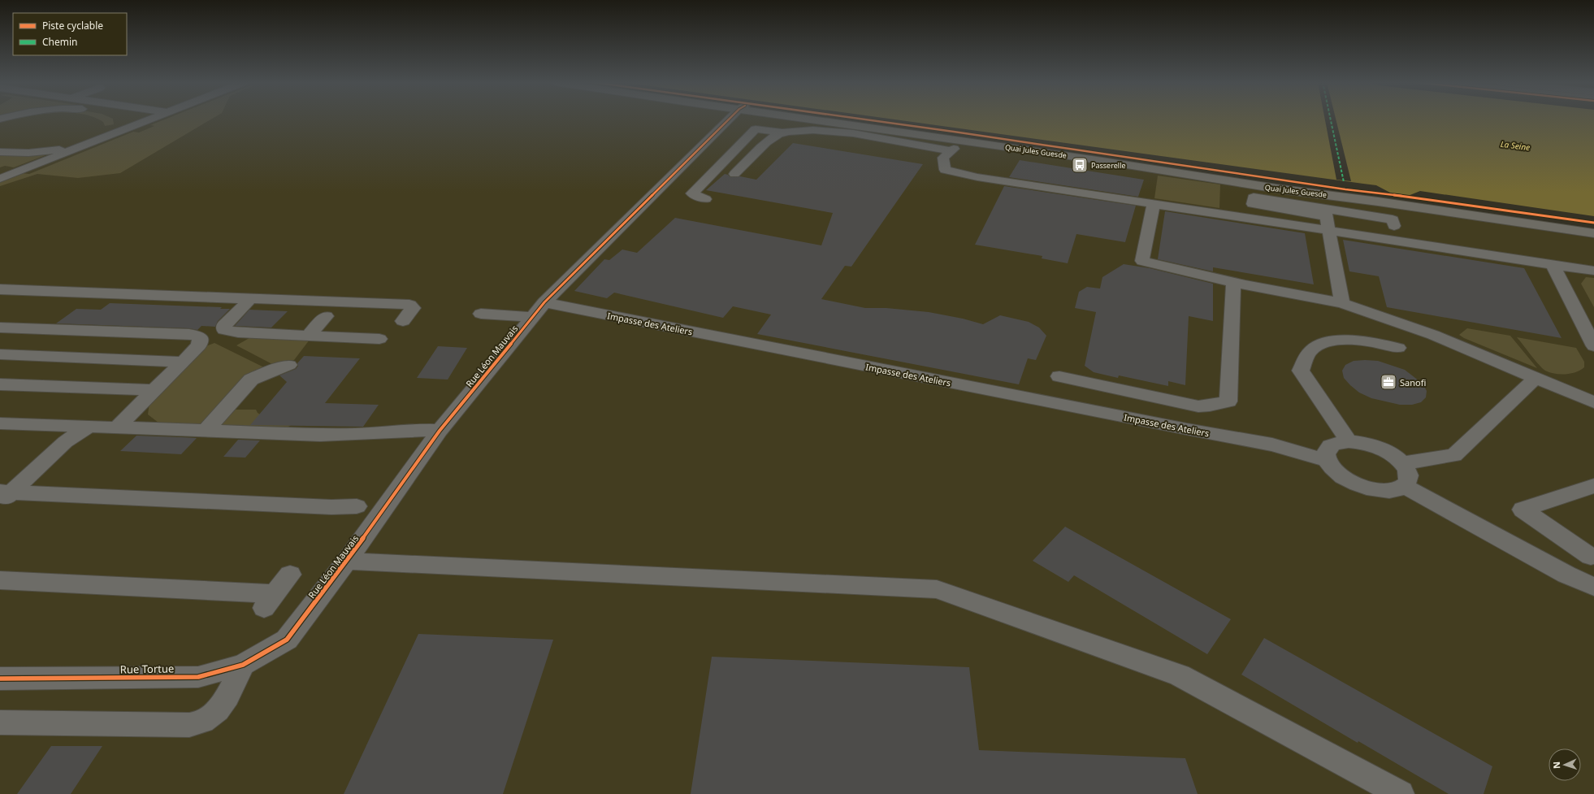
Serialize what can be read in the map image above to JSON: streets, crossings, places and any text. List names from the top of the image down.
{
  "streets": {
    "main road": ["Quai Jules Guesde"],
    "street": ["Impasse des Ateliers", "Rue Léon Mauvais", "Rue Tortue"]
  },
  "crossings": [
    ["Impasse des Ateliers", "Rue Léon Mauvais"],
    ["Rue Léon Mauvais", "Rue Tortue"]
  ],
  "water": ["La Seine"],
  "places": {
    "bus stop": ["Passerelle"],
    "office": ["Sanofi"]
  },
  "legend": ["Piste cyclable", "Chemin"],
  "north": "left"
}
